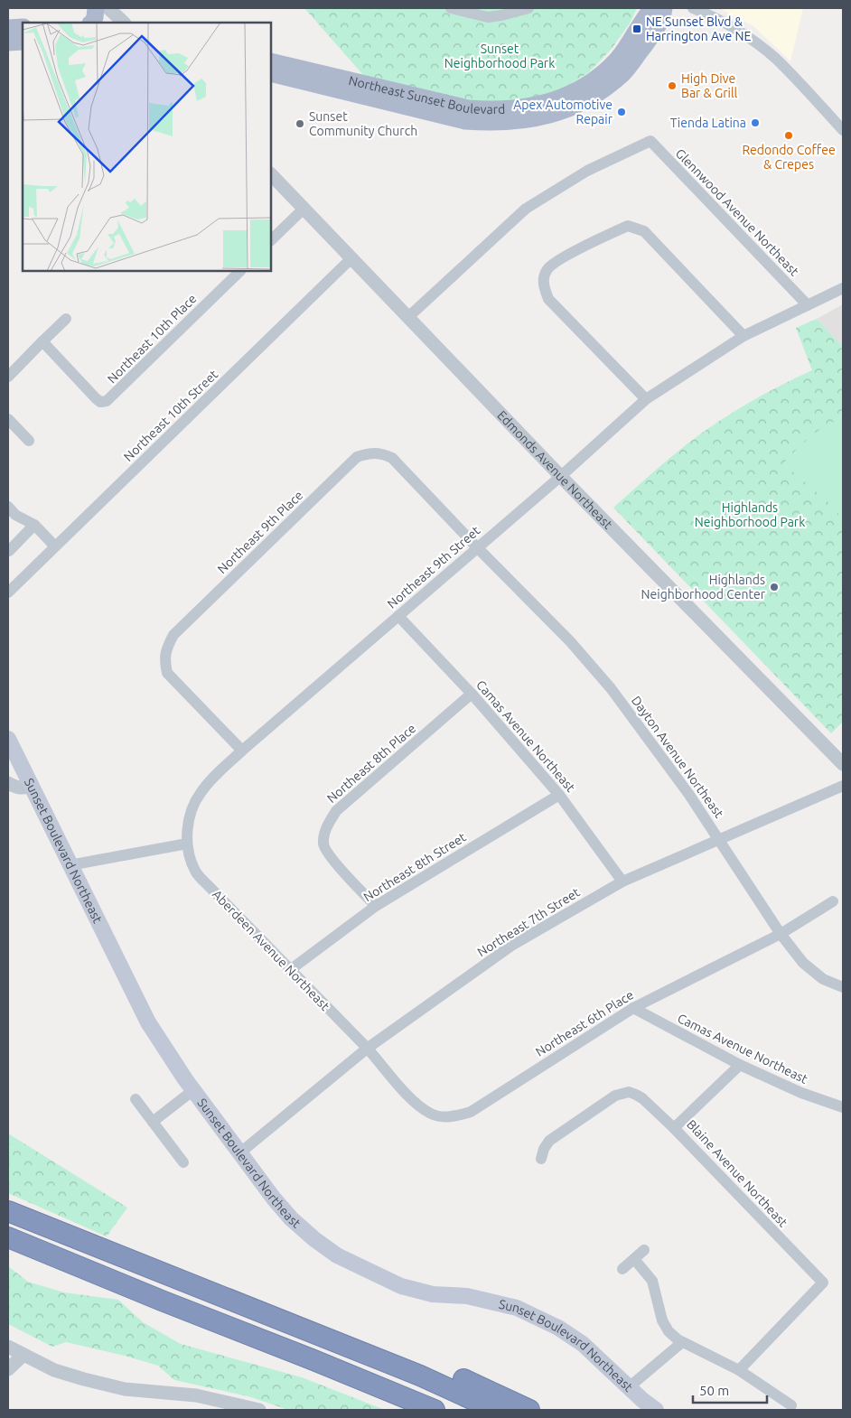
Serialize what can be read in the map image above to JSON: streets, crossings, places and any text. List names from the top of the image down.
{
  "streets": {
    "main road": ["Northeast Sunset Boulevard", "Sunset Boulevard Northeast"],
    "street": [
      "Glennwood Avenue Northeast",
      "Northeast 10th Place",
      "Northeast 10th Street",
      "Edmonds Avenue Northeast",
      "Northeast 9th Place",
      "Northeast 9th Street",
      "Camas Avenue Northeast",
      "Dayton Avenue Northeast",
      "Northeast 8th Place",
      "Northeast 8th Street",
      "Northeast 7th Street",
      "Aberdeen Avenue Northeast",
      "Northeast 6th Place",
      "Blaine Avenue Northeast"
    ]
  },
  "crossings": [
    ["Glennwood Avenue Northeast", "Edmonds Avenue Northeast"],
    ["Glennwood Avenue Northeast", "Northeast 9th Street"],
    ["Northeast 10th Street", "Edmonds Avenue Northeast"],
    ["Edmonds Avenue Northeast", "Northeast 9th Street"],
    ["Northeast 9th Place", "Northeast 9th Street"],
    ["Northeast 9th Place", "Dayton Avenue Northeast"],
    ["Northeast 9th Street", "Camas Avenue Northeast"],
    ["Northeast 9th Street", "Dayton Avenue Northeast"],
    ["Northeast 9th Street", "Aberdeen Avenue Northeast"],
    ["Camas Avenue Northeast", "Northeast 8th Place"],
    ["Camas Avenue Northeast", "Northeast 8th Street"],
    ["Camas Avenue Northeast", "Northeast 7th Street"],
    ["Camas Avenue Northeast", "Northeast 6th Place"],
    ["Camas Avenue Northeast", "Blaine Avenue Northeast"],
    ["Dayton Avenue Northeast", "Northeast 7th Street"],
    ["Dayton Avenue Northeast", "Northeast 6th Place"],
    ["Northeast 8th Place", "Northeast 8th Street"],
    ["Sunset Boulevard Northeast", "Northeast 7th Street"],
    ["Northeast 8th Street", "Aberdeen Avenue Northeast"],
    ["Northeast 7th Street", "Aberdeen Avenue Northeast"],
    ["Northeast 7th Street", "Northeast 6th Place"],
    ["Aberdeen Avenue Northeast", "Northeast 6th Place"]
  ],
  "parks": ["Sunset Neighborhood Park", "Highlands Neighborhood Park"],
  "places": {
    "transit": ["NE Sunset Blvd & Harrington Ave NE"],
    "other": [
      "High Dive Bar & Grill",
      "Apex Automotive Repair",
      "Tienda Latina",
      "Sunset Community Church",
      "Redondo Coffee & Crepes",
      "Highlands Neighborhood Center"
    ]
  },
  "scale_bar": "50 m"
}
